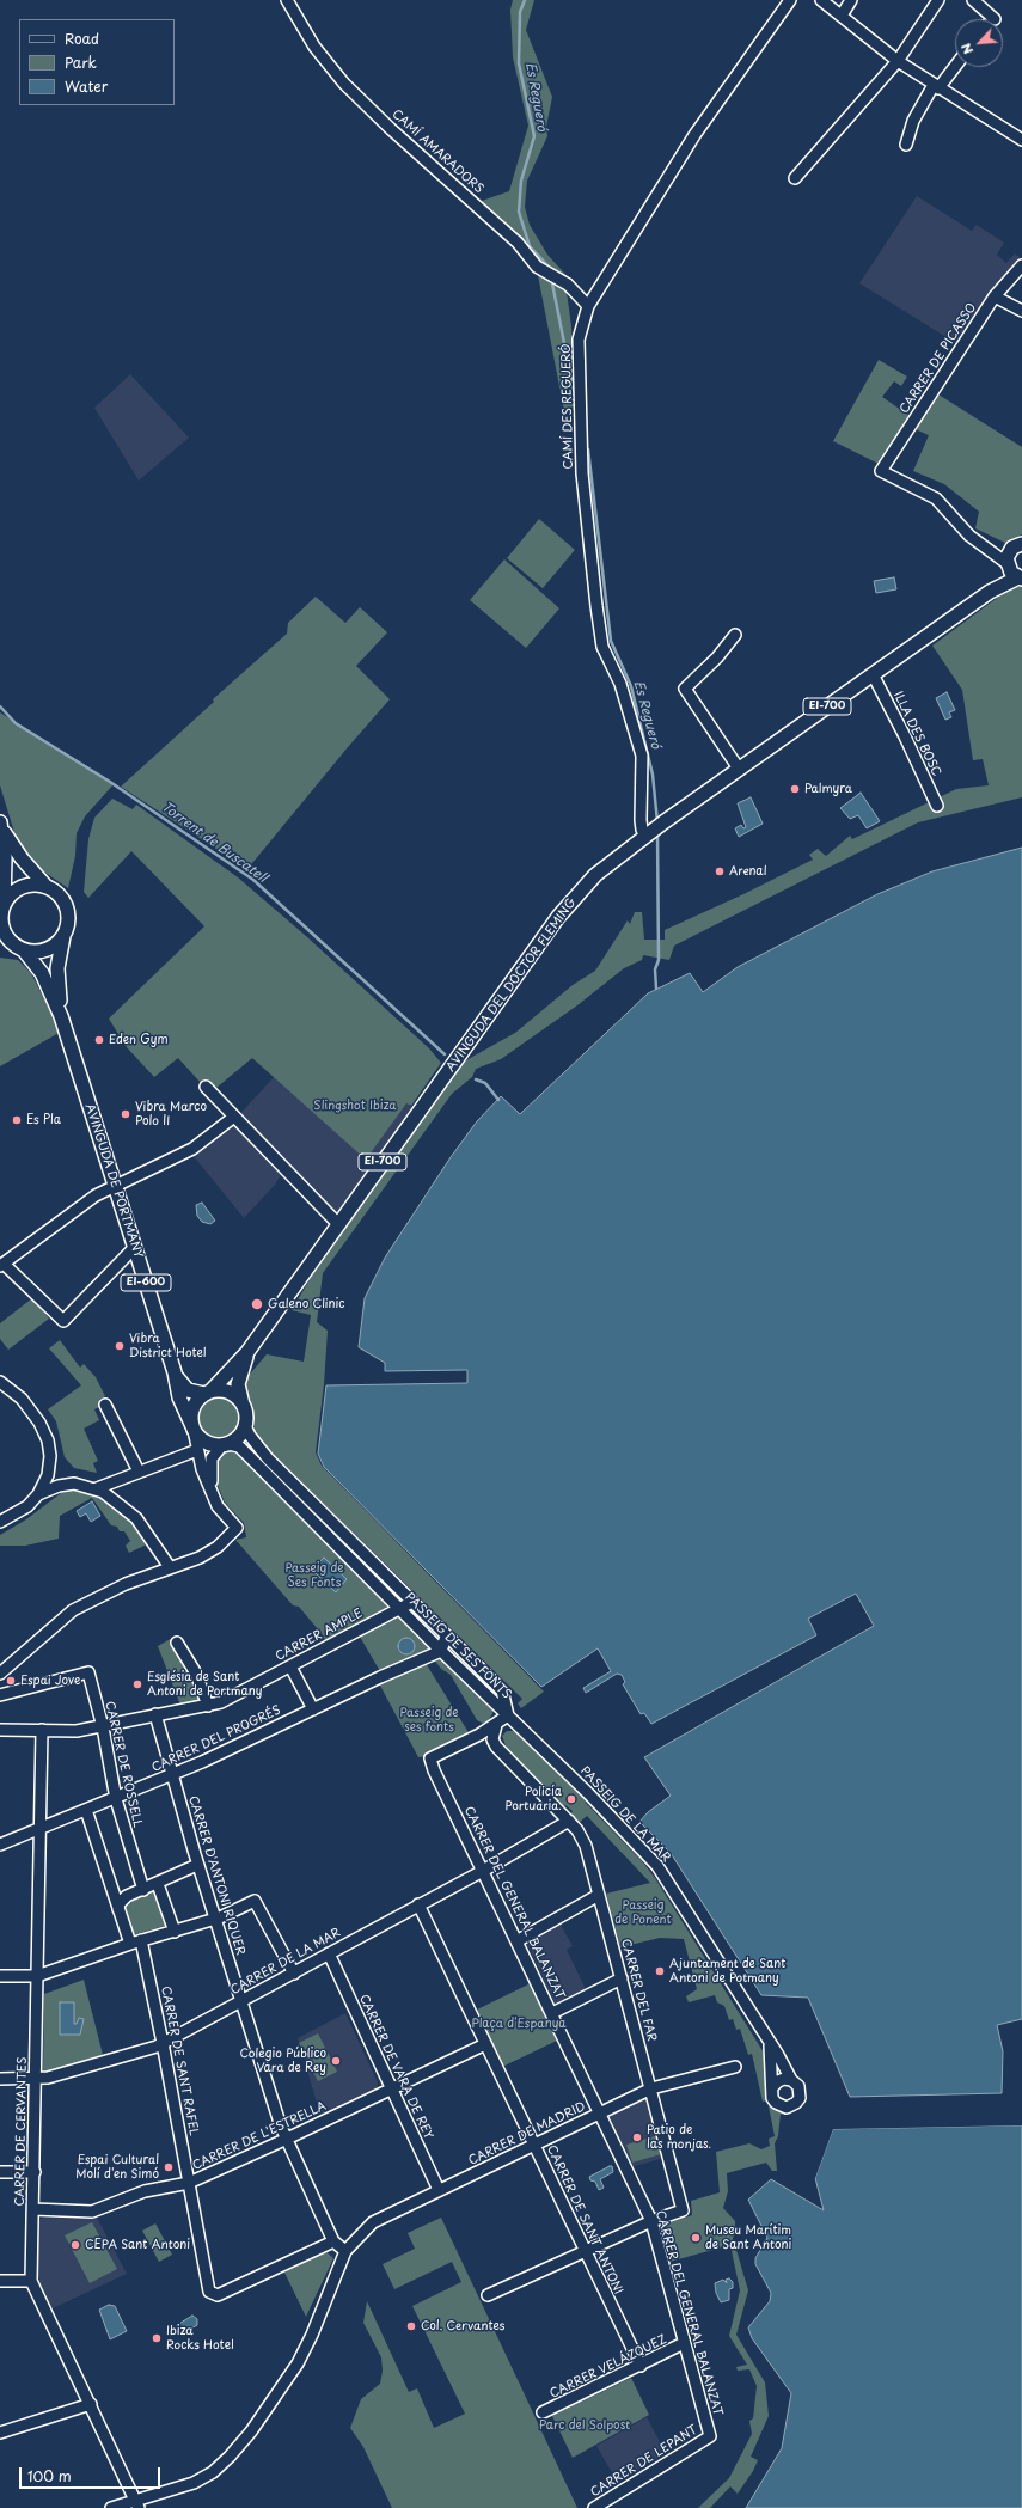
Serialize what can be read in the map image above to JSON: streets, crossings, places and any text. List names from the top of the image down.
{
  "streets": {
    "main road": [
      "EI-700",
      "AVINGUDA DEL DOCTOR FLEMING",
      "AVINGUDA DE PORTMANY",
      "EI-600"
    ],
    "street": [
      "CAMÍ AMARADORS",
      "CARRER DE PICASSO",
      "CAMÍ DES REGUERÓ",
      "ILLA DES BOSC",
      "CARRER AMPLE",
      "PASSEIG DE SES FONTS",
      "CARRER DEL PROGRÉS",
      "CARRER DE ROSSELL",
      "PASSEIG DE LA MAR",
      "CARRER D'ANTONI RIQUER",
      "CARRER DEL GENERAL BALANZAT",
      "CARRER DE LA MAR",
      "CARRER DEL FAR",
      "CARRER DE SANT RAFEL",
      "CARRER DE VARA DE REY",
      "CARRER DE CERVANTES",
      "CARRER DE MADRID",
      "CARRER DE L'ESTRELLA",
      "CARRER DE SANT ANTONI",
      "CARRER VELÁZQUEZ",
      "CARRER DE LEPANT"
    ]
  },
  "crossings": [
    ["CAMÍ AMARADORS", "CAMÍ DES REGUERÓ"],
    ["CAMÍ DES REGUERÓ", "AVINGUDA DEL DOCTOR FLEMING"],
    ["ILLA DES BOSC", "AVINGUDA DEL DOCTOR FLEMING"],
    ["AVINGUDA DEL DOCTOR FLEMING", "AVINGUDA DE PORTMANY"],
    ["AVINGUDA DEL DOCTOR FLEMING", "PASSEIG DE SES FONTS"],
    ["AVINGUDA DE PORTMANY", "EI-600"],
    ["AVINGUDA DE PORTMANY", "PASSEIG DE SES FONTS"],
    ["CARRER AMPLE", "PASSEIG DE SES FONTS"],
    ["CARRER AMPLE", "CARRER DE ROSSELL"],
    ["CARRER AMPLE", "CARRER D'ANTONI RIQUER"],
    ["CARRER AMPLE", "CARRER DE CERVANTES"],
    ["PASSEIG DE SES FONTS", "CARRER DEL PROGRÉS"],
    ["PASSEIG DE SES FONTS", "PASSEIG DE LA MAR"],
    ["CARRER DEL PROGRÉS", "CARRER DE ROSSELL"],
    ["CARRER DEL PROGRÉS", "CARRER D'ANTONI RIQUER"],
    ["CARRER DEL PROGRÉS", "CARRER DE SANT RAFEL"],
    ["CARRER DEL PROGRÉS", "CARRER DE CERVANTES"],
    ["CARRER D'ANTONI RIQUER", "CARRER DE LA MAR"],
    ["CARRER D'ANTONI RIQUER", "CARRER DE SANT RAFEL"],
    ["CARRER D'ANTONI RIQUER", "CARRER DE MADRID"],
    ["CARRER D'ANTONI RIQUER", "CARRER DE L'ESTRELLA"],
    ["CARRER DEL GENERAL BALANZAT", "CARRER DE LA MAR"],
    ["CARRER DEL GENERAL BALANZAT", "CARRER DEL FAR"],
    ["CARRER DEL GENERAL BALANZAT", "CARRER DE MADRID"],
    ["CARRER DEL GENERAL BALANZAT", "CARRER VELÁZQUEZ"],
    ["CARRER DEL GENERAL BALANZAT", "CARRER DE LEPANT"],
    ["CARRER DE LA MAR", "CARRER DEL FAR"],
    ["CARRER DE LA MAR", "CARRER DE SANT RAFEL"],
    ["CARRER DE LA MAR", "CARRER DE VARA DE REY"],
    ["CARRER DE LA MAR", "CARRER DE CERVANTES"],
    ["CARRER DE LA MAR", "CARRER DE SANT ANTONI"],
    ["CARRER DEL FAR", "CARRER DE MADRID"],
    ["CARRER DE SANT RAFEL", "CARRER DE L'ESTRELLA"],
    ["CARRER DE VARA DE REY", "CARRER DE MADRID"],
    ["CARRER DE VARA DE REY", "CARRER DE L'ESTRELLA"],
    ["CARRER DE CERVANTES", "CARRER DE L'ESTRELLA"],
    ["CARRER DE MADRID", "CARRER DE SANT ANTONI"],
    ["CARRER DE L'ESTRELLA", "CARRER DE SANT ANTONI"],
    ["CARRER DE SANT ANTONI", "CARRER VELÁZQUEZ"]
  ],
  "water": ["Es Regueró", "Torrent de Buscatell"],
  "parks": [
    "Slingshot Ibiza",
    "Passeig de Ses Fonts",
    "Passeig de ses fonts",
    "Passeig de Ponent",
    "Plaça d'Espanya",
    "Parc del Solpost"
  ],
  "places": [
    "Palmyra",
    "Arenal",
    "Eden Gym",
    "Vibra Marco Polo II",
    "Es Pla",
    "Galeno Clinic",
    "Vibra District Hotel",
    "Espai Jove",
    "Església de Sant Antoni de Portmany",
    "Policía Portuaria.",
    "Ajuntament de Sant Antoni de Potmany",
    "Colegio Público Vara de Rey",
    "Patio de las monjas.",
    "Espai Cultural Molí d'en Simó",
    "Museu Marítim de Sant Antoni",
    "CEPA Sant Antoni",
    "Col. Cervantes",
    "Ibiza Rocks Hotel"
  ],
  "legend": ["Road", "Park", "Water"],
  "scale_bar": "100 m",
  "north": "bottom left"
}
